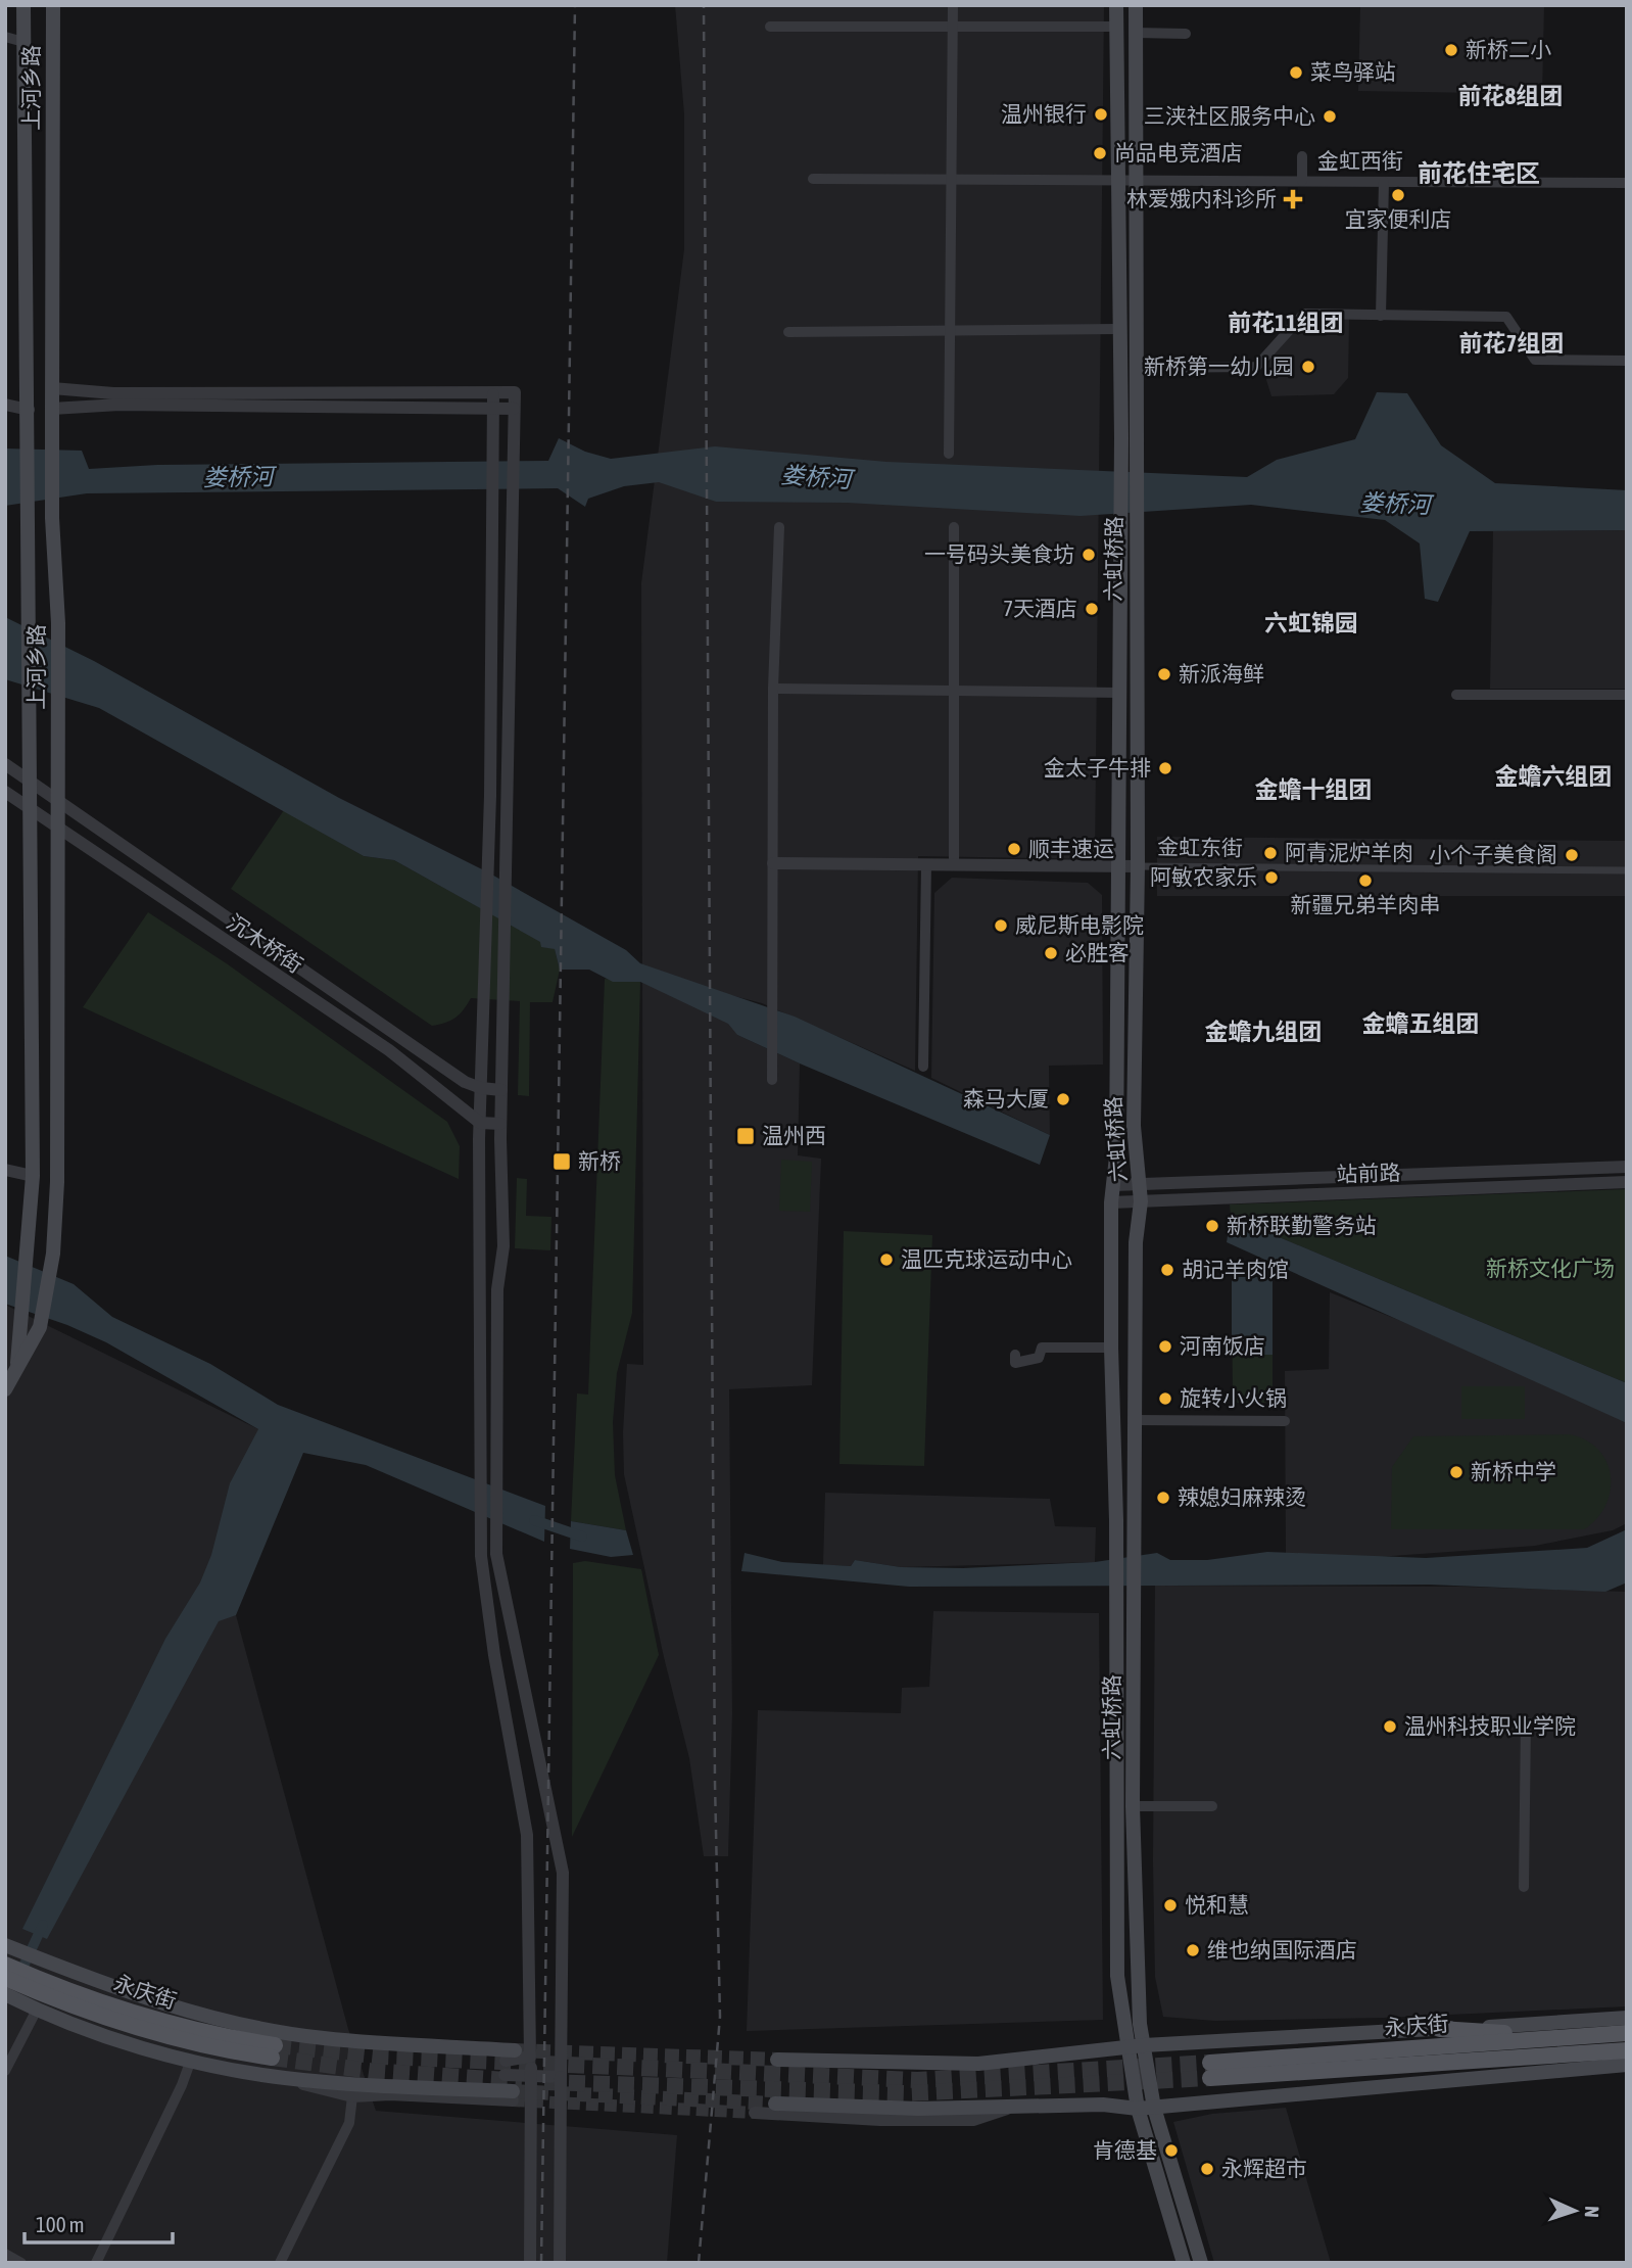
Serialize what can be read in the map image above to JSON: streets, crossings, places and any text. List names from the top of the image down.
{
  "streets": {
    "main road": ["上河乡路", "六虹桥路", "永庆街"],
    "street": [
      "金虹西街",
      "金虹东街",
      "沉木桥街",
      "站前路"
    ]
  },
  "crossings": [
    ["上河乡路", "沉木桥街"],
    ["金虹西街", "六虹桥路"],
    ["六虹桥路", "金虹东街"],
    ["六虹桥路", "站前路"]
  ],
  "districts": [
    "前花8组团",
    "前花住宅区",
    "前花11组团",
    "前花7组团",
    "六虹锦园",
    "金蟾六组团",
    "金蟾十组团",
    "金蟾五组团",
    "金蟾九组团"
  ],
  "water": ["娄桥河"],
  "parks": ["新桥文化广场"],
  "places": {
    "other": [
      "新桥二小",
      "菜鸟驿站",
      "温州银行",
      "三浃社区服务中心",
      "尚品电竞酒店",
      "宜家便利店",
      "新桥第一幼儿园",
      "一号码头美食坊",
      "7天酒店",
      "新派海鲜",
      "金太子牛排",
      "顺丰速运",
      "阿青泥炉羊肉",
      "小个子美食阁",
      "阿敏农家乐",
      "新疆兄弟羊肉串",
      "威尼斯电影院",
      "必胜客",
      "森马大厦",
      "新桥联勤警务站",
      "温匹克球运动中心",
      "胡记羊肉馆",
      "河南饭店",
      "旋转小火锅",
      "新桥中学",
      "辣媳妇麻辣烫",
      "温州科技职业学院",
      "悦和慧",
      "维也纳国际酒店",
      "肯德基",
      "永辉超市"
    ],
    "health": ["林爱娥内科诊所"],
    "transit": ["温州西", "新桥"]
  },
  "scale_bar": "100 m",
  "north": "right"
}
